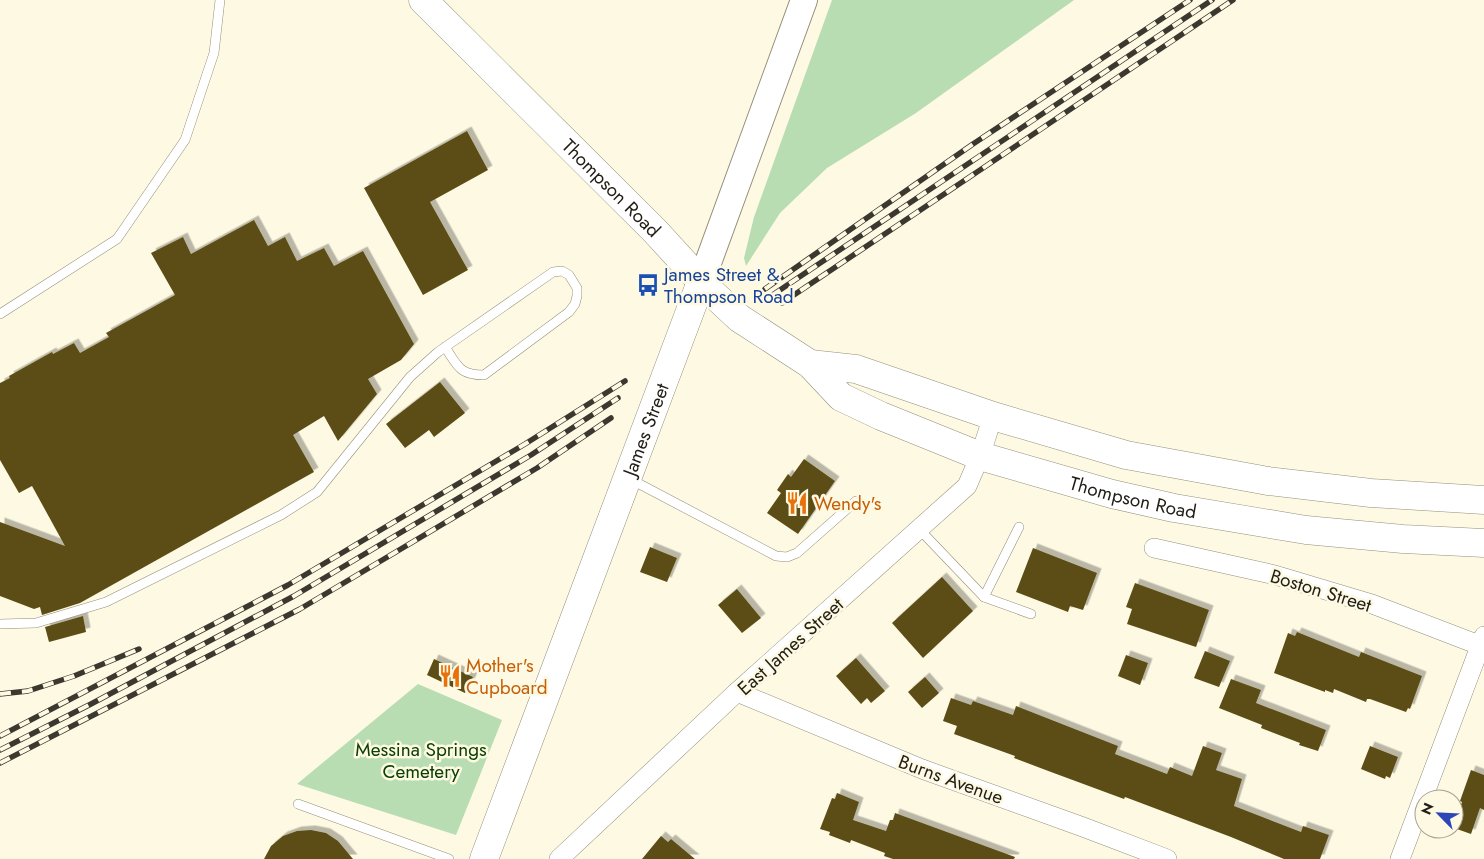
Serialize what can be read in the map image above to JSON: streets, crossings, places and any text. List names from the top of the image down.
{
  "streets": {
    "main road": ["Thompson Road", "James Street"],
    "street": ["Boston Street", "East James Street", "Burns Avenue"]
  },
  "crossings": [
    ["Thompson Road", "James Street"],
    ["Thompson Road", "East James Street"],
    ["East James Street", "Burns Avenue"]
  ],
  "parks": ["Messina Springs Cemetery"],
  "places": {
    "bus stop": ["James Street & Thompson Road"],
    "restaurant": ["Wendy's", "Mother's Cupboard"]
  },
  "north": "top left"
}
